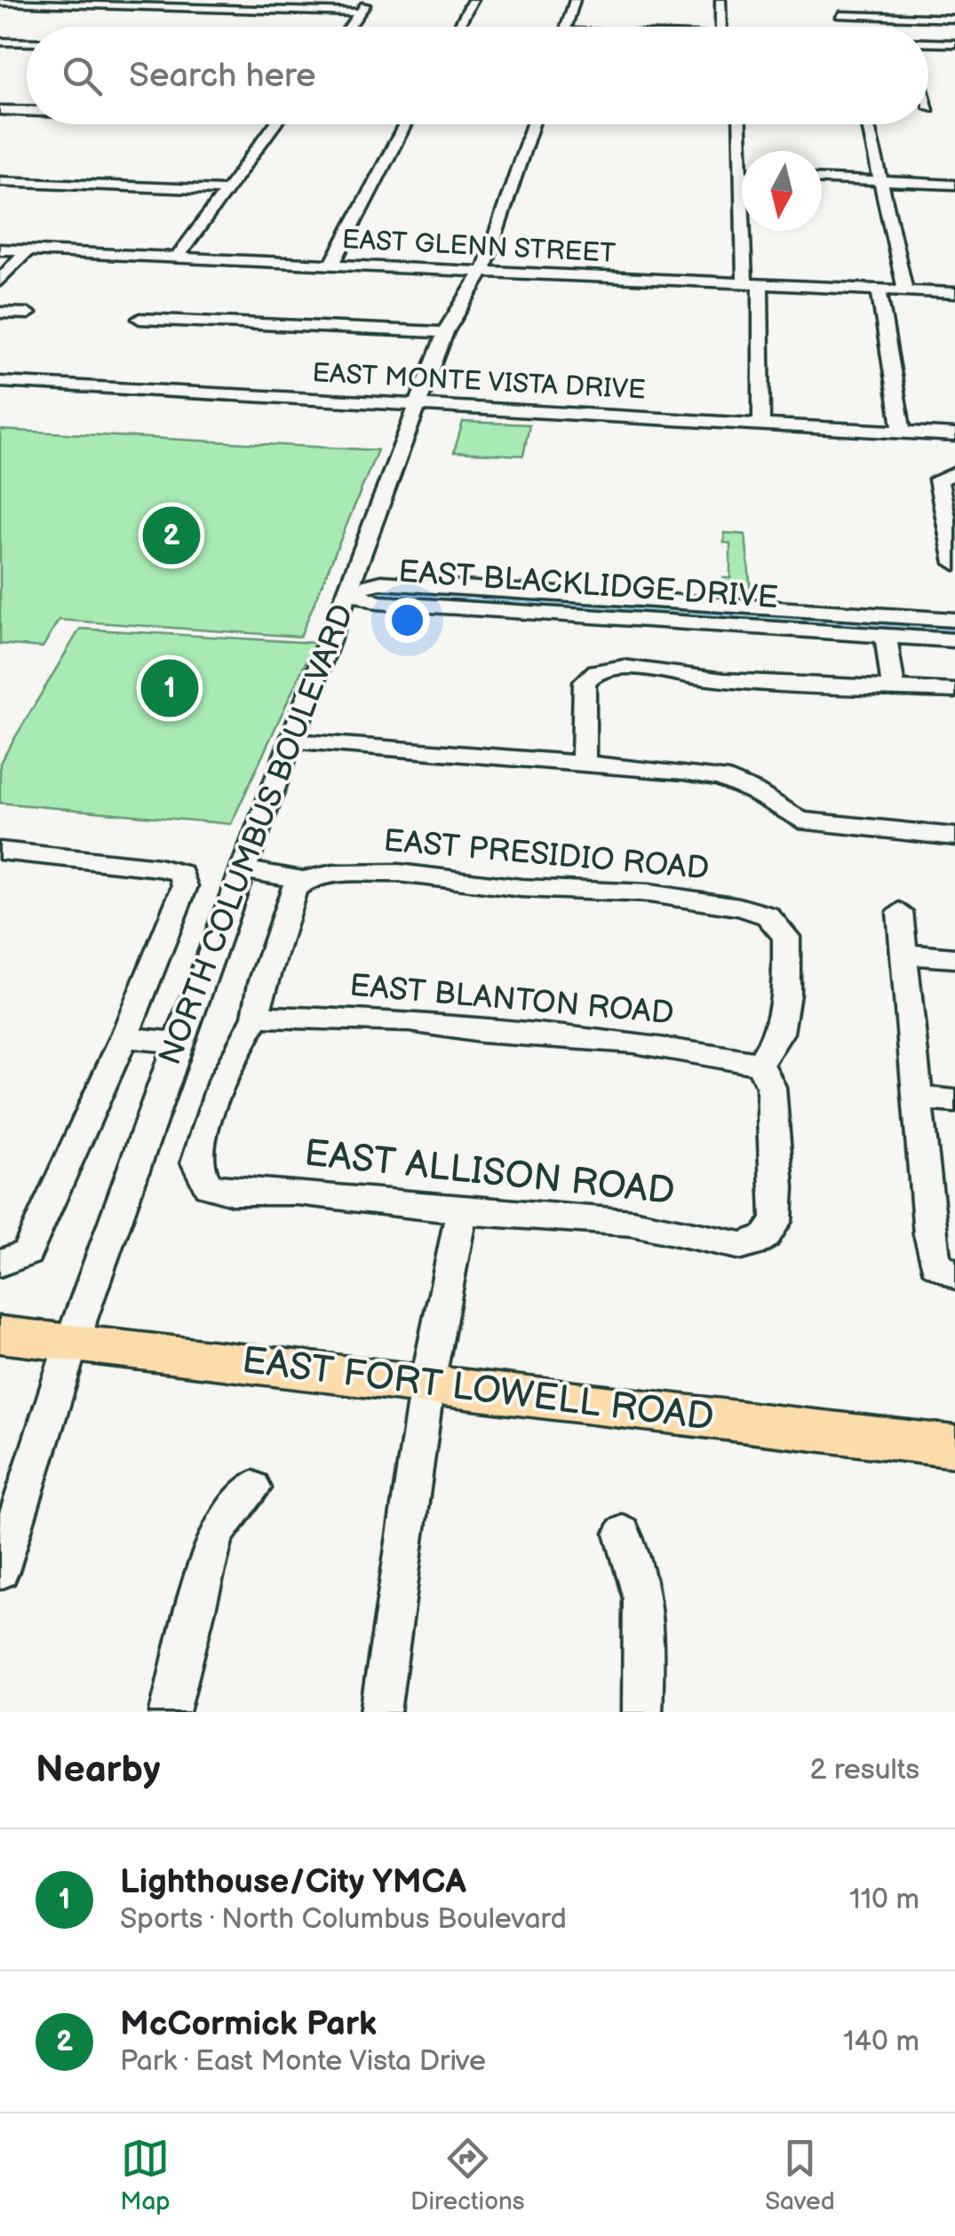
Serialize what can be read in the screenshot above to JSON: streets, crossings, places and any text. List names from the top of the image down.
{
  "streets": {
    "main road": ["EAST FORT LOWELL ROAD"],
    "street": [
      "EAST GLENN STREET",
      "EAST MONTE VISTA DRIVE",
      "EAST BLACKLIDGE DRIVE",
      "NORTH COLUMBUS BOULEVARD",
      "EAST PRESIDIO ROAD",
      "EAST BLANTON ROAD",
      "EAST ALLISON ROAD"
    ]
  },
  "crossings": [
    ["EAST GLENN STREET", "NORTH COLUMBUS BOULEVARD"],
    ["EAST MONTE VISTA DRIVE", "NORTH COLUMBUS BOULEVARD"],
    ["EAST BLACKLIDGE DRIVE", "NORTH COLUMBUS BOULEVARD"],
    ["NORTH COLUMBUS BOULEVARD", "EAST FORT LOWELL ROAD"],
    ["EAST PRESIDIO ROAD", "EAST BLANTON ROAD"],
    ["EAST PRESIDIO ROAD", "EAST ALLISON ROAD"],
    ["EAST BLANTON ROAD", "EAST ALLISON ROAD"]
  ],
  "north": "bottom",
  "page": {
    "search": "Search here",
    "pins": ["2", "1"],
    "heading": ["Nearby", "2 results"],
    "list": [
      {
        "mark": "1",
        "name": "Lighthouse/City YMCA",
        "note": "Sports · North Columbus Boulevard",
        "value": "110 m"
      },
      {
        "mark": "2",
        "name": "McCormick Park",
        "note": "Park · East Monte Vista Drive",
        "value": "140 m"
      }
    ],
    "nav": ["Map", "Directions", "Saved"]
  }
}
